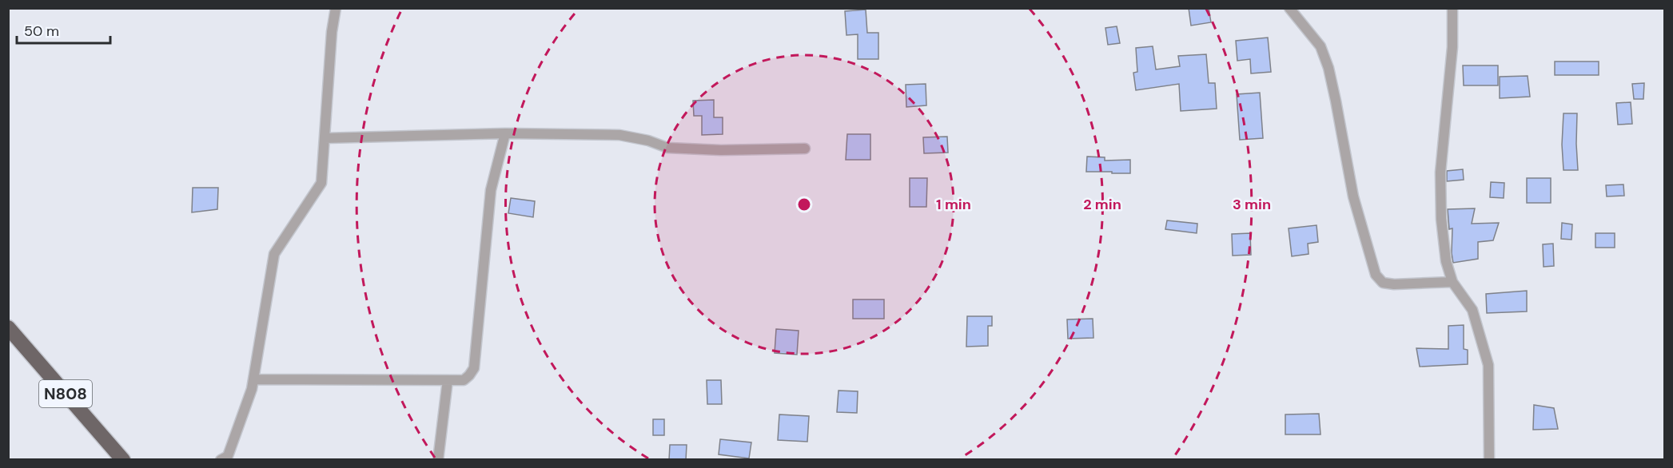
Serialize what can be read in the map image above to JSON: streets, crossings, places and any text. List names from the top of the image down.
{
  "streets": {
    "highway": ["N808"]
  },
  "scale_bar": "50 m",
  "rings": ["1 min", "2 min", "3 min"]
}
